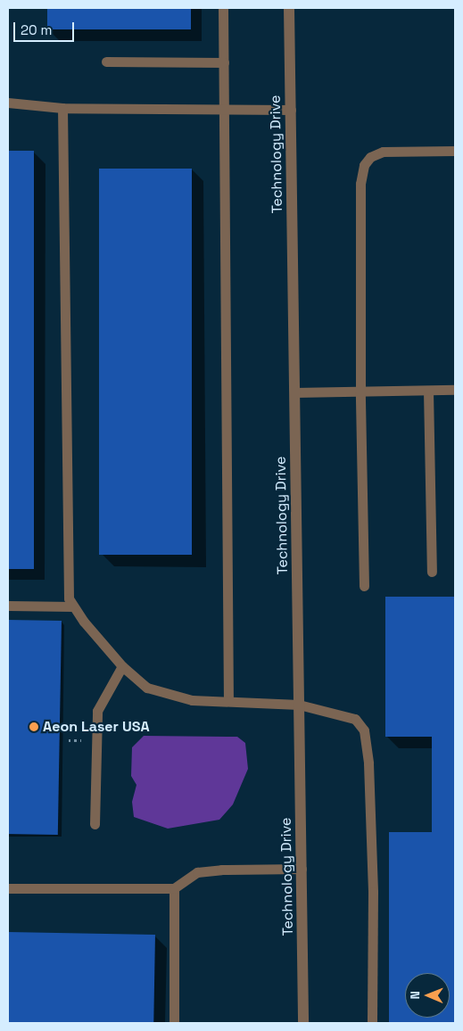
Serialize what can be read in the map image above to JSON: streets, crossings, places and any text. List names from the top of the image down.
{
  "streets": {
    "street": ["Technology Drive"]
  },
  "places": ["Aeon Laser USA"],
  "scale_bar": "20 m",
  "north": "left"
}
